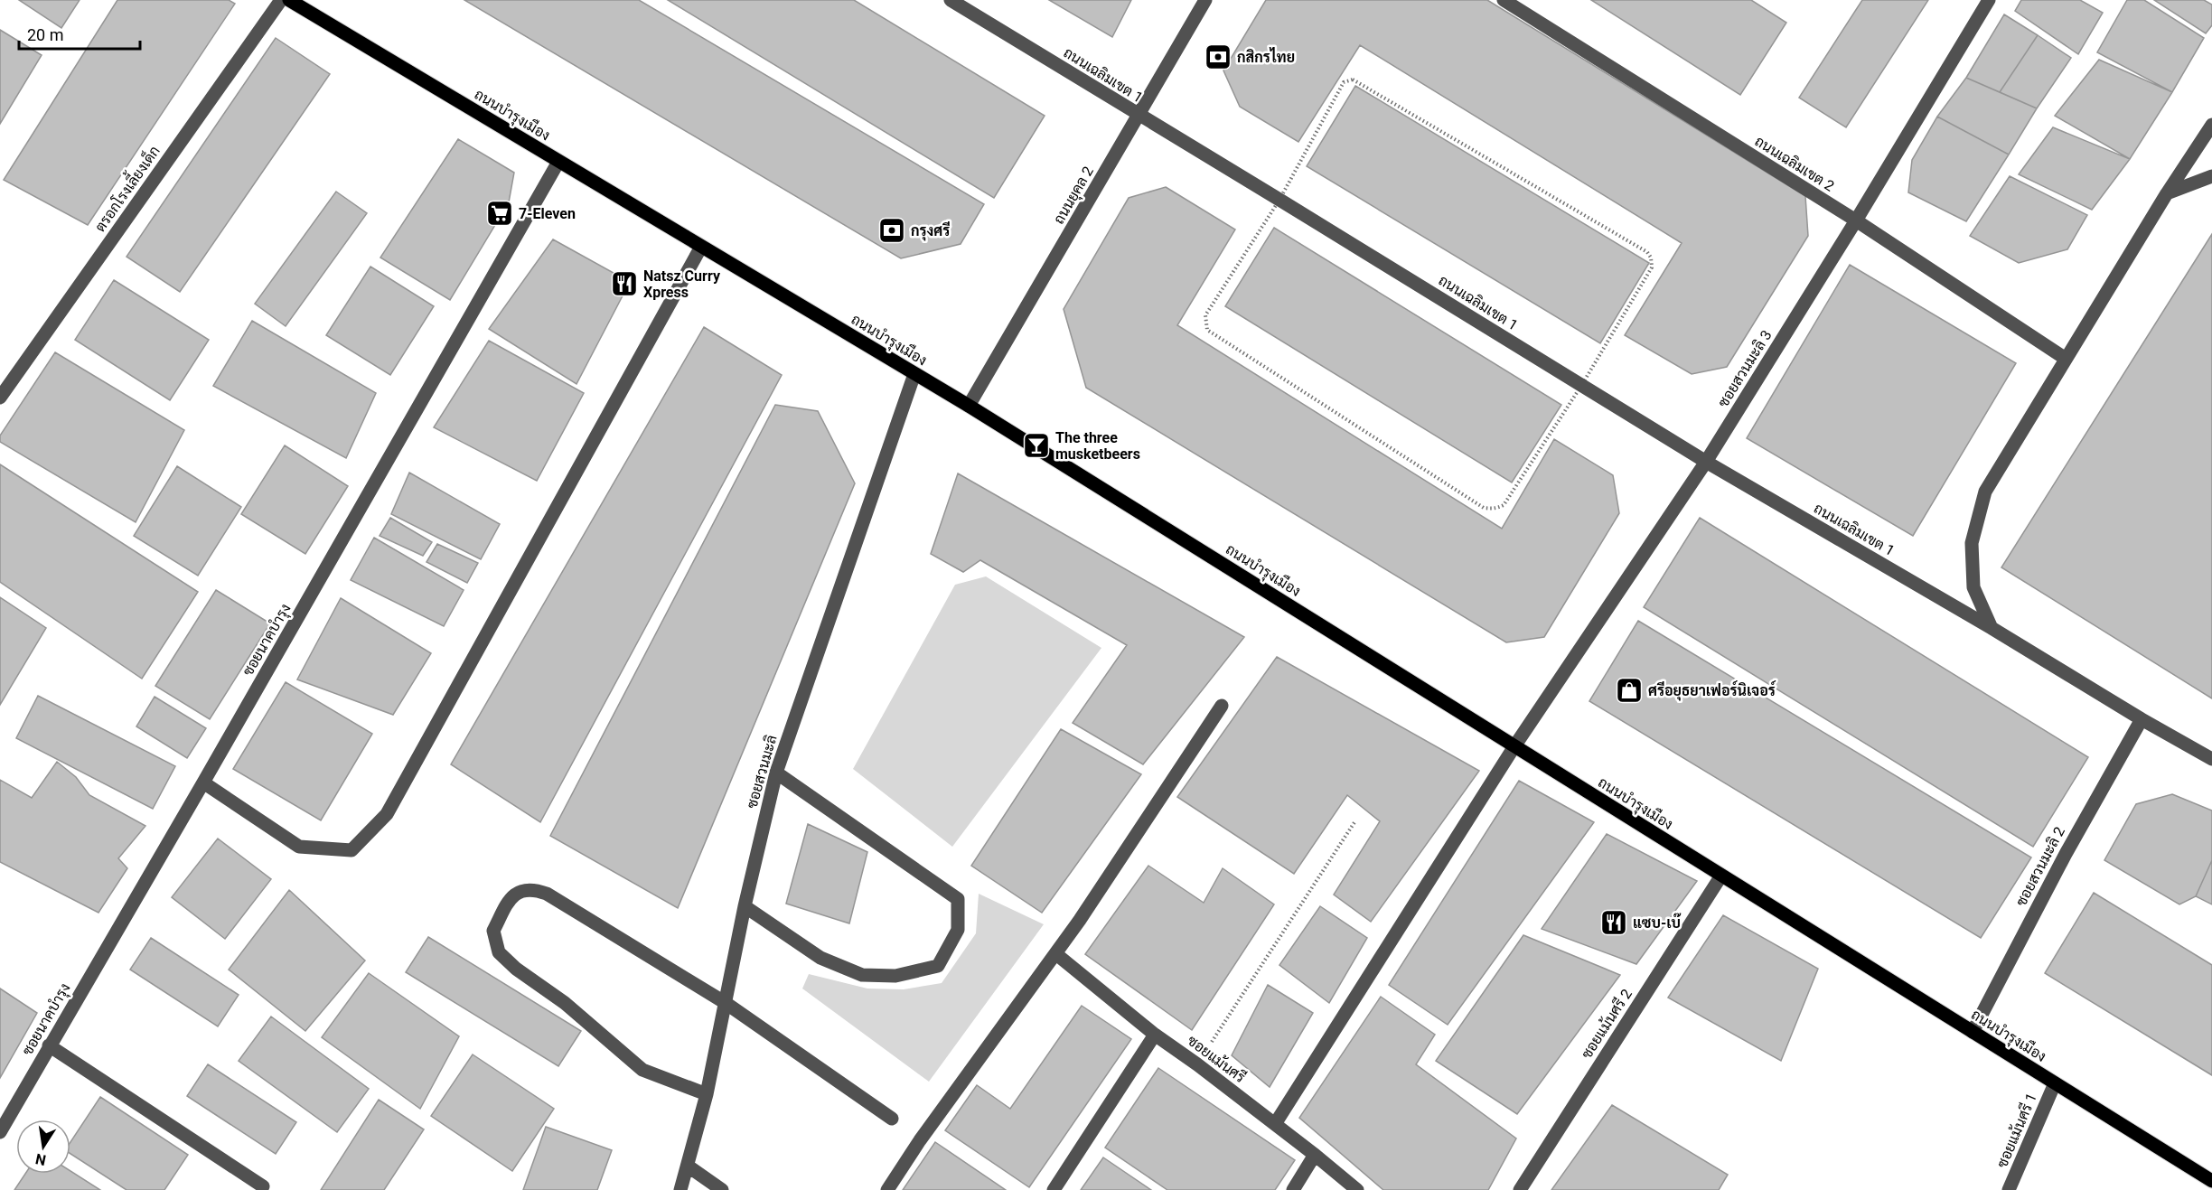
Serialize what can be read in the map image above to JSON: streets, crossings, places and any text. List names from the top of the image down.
{
  "streets": {
    "main road": ["ถนนบำรุงเมือง"],
    "street": [
      "ถนนเฉลิมเขต 1",
      "ถนนเฉลิมเขต 2",
      "ตรอกโรงเลี้ยงเด็ก",
      "ถนนยุคล 2",
      "ซอยสวนมะลิ 3",
      "ซอยนาคบำรุง",
      "ซอยสวนมะลิ",
      "ซอยสวนมะลิ 2",
      "ซอยแม้นศรี 2",
      "ซอยแม้นศรี",
      "ซอยแม้นศรี 1"
    ]
  },
  "crossings": [
    ["ถนนเฉลิมเขต 1", "ถนนยุคล 2"],
    ["ถนนเฉลิมเขต 1", "ซอยสวนมะลิ 3"],
    ["ถนนเฉลิมเขต 1", "ซอยสวนมะลิ 2"],
    ["ถนนบำรุงเมือง", "ถนนยุคล 2"],
    ["ถนนบำรุงเมือง", "ซอยสวนมะลิ 3"],
    ["ถนนบำรุงเมือง", "ซอยนาคบำรุง"],
    ["ถนนบำรุงเมือง", "ซอยสวนมะลิ"],
    ["ถนนบำรุงเมือง", "ซอยสวนมะลิ 2"],
    ["ถนนบำรุงเมือง", "ซอยแม้นศรี 2"],
    ["ถนนบำรุงเมือง", "ซอยแม้นศรี 1"],
    ["ถนนเฉลิมเขต 2", "ซอยสวนมะลิ 3"],
    ["ซอยสวนมะลิ 3", "ซอยแม้นศรี"]
  ],
  "places": {
    "bank": ["กสิกรไทย", "กรุงศรี"],
    "supermarket": ["7-Eleven"],
    "restaurant": ["Natsz Curry Xpress", "แซบ-เบ๊"],
    "bar": ["The three musketbeers"],
    "shop": ["ศรีอยุธยาเฟอร์นิเจอร์"]
  },
  "scale_bar": "20 m",
  "north": "bottom"
}
